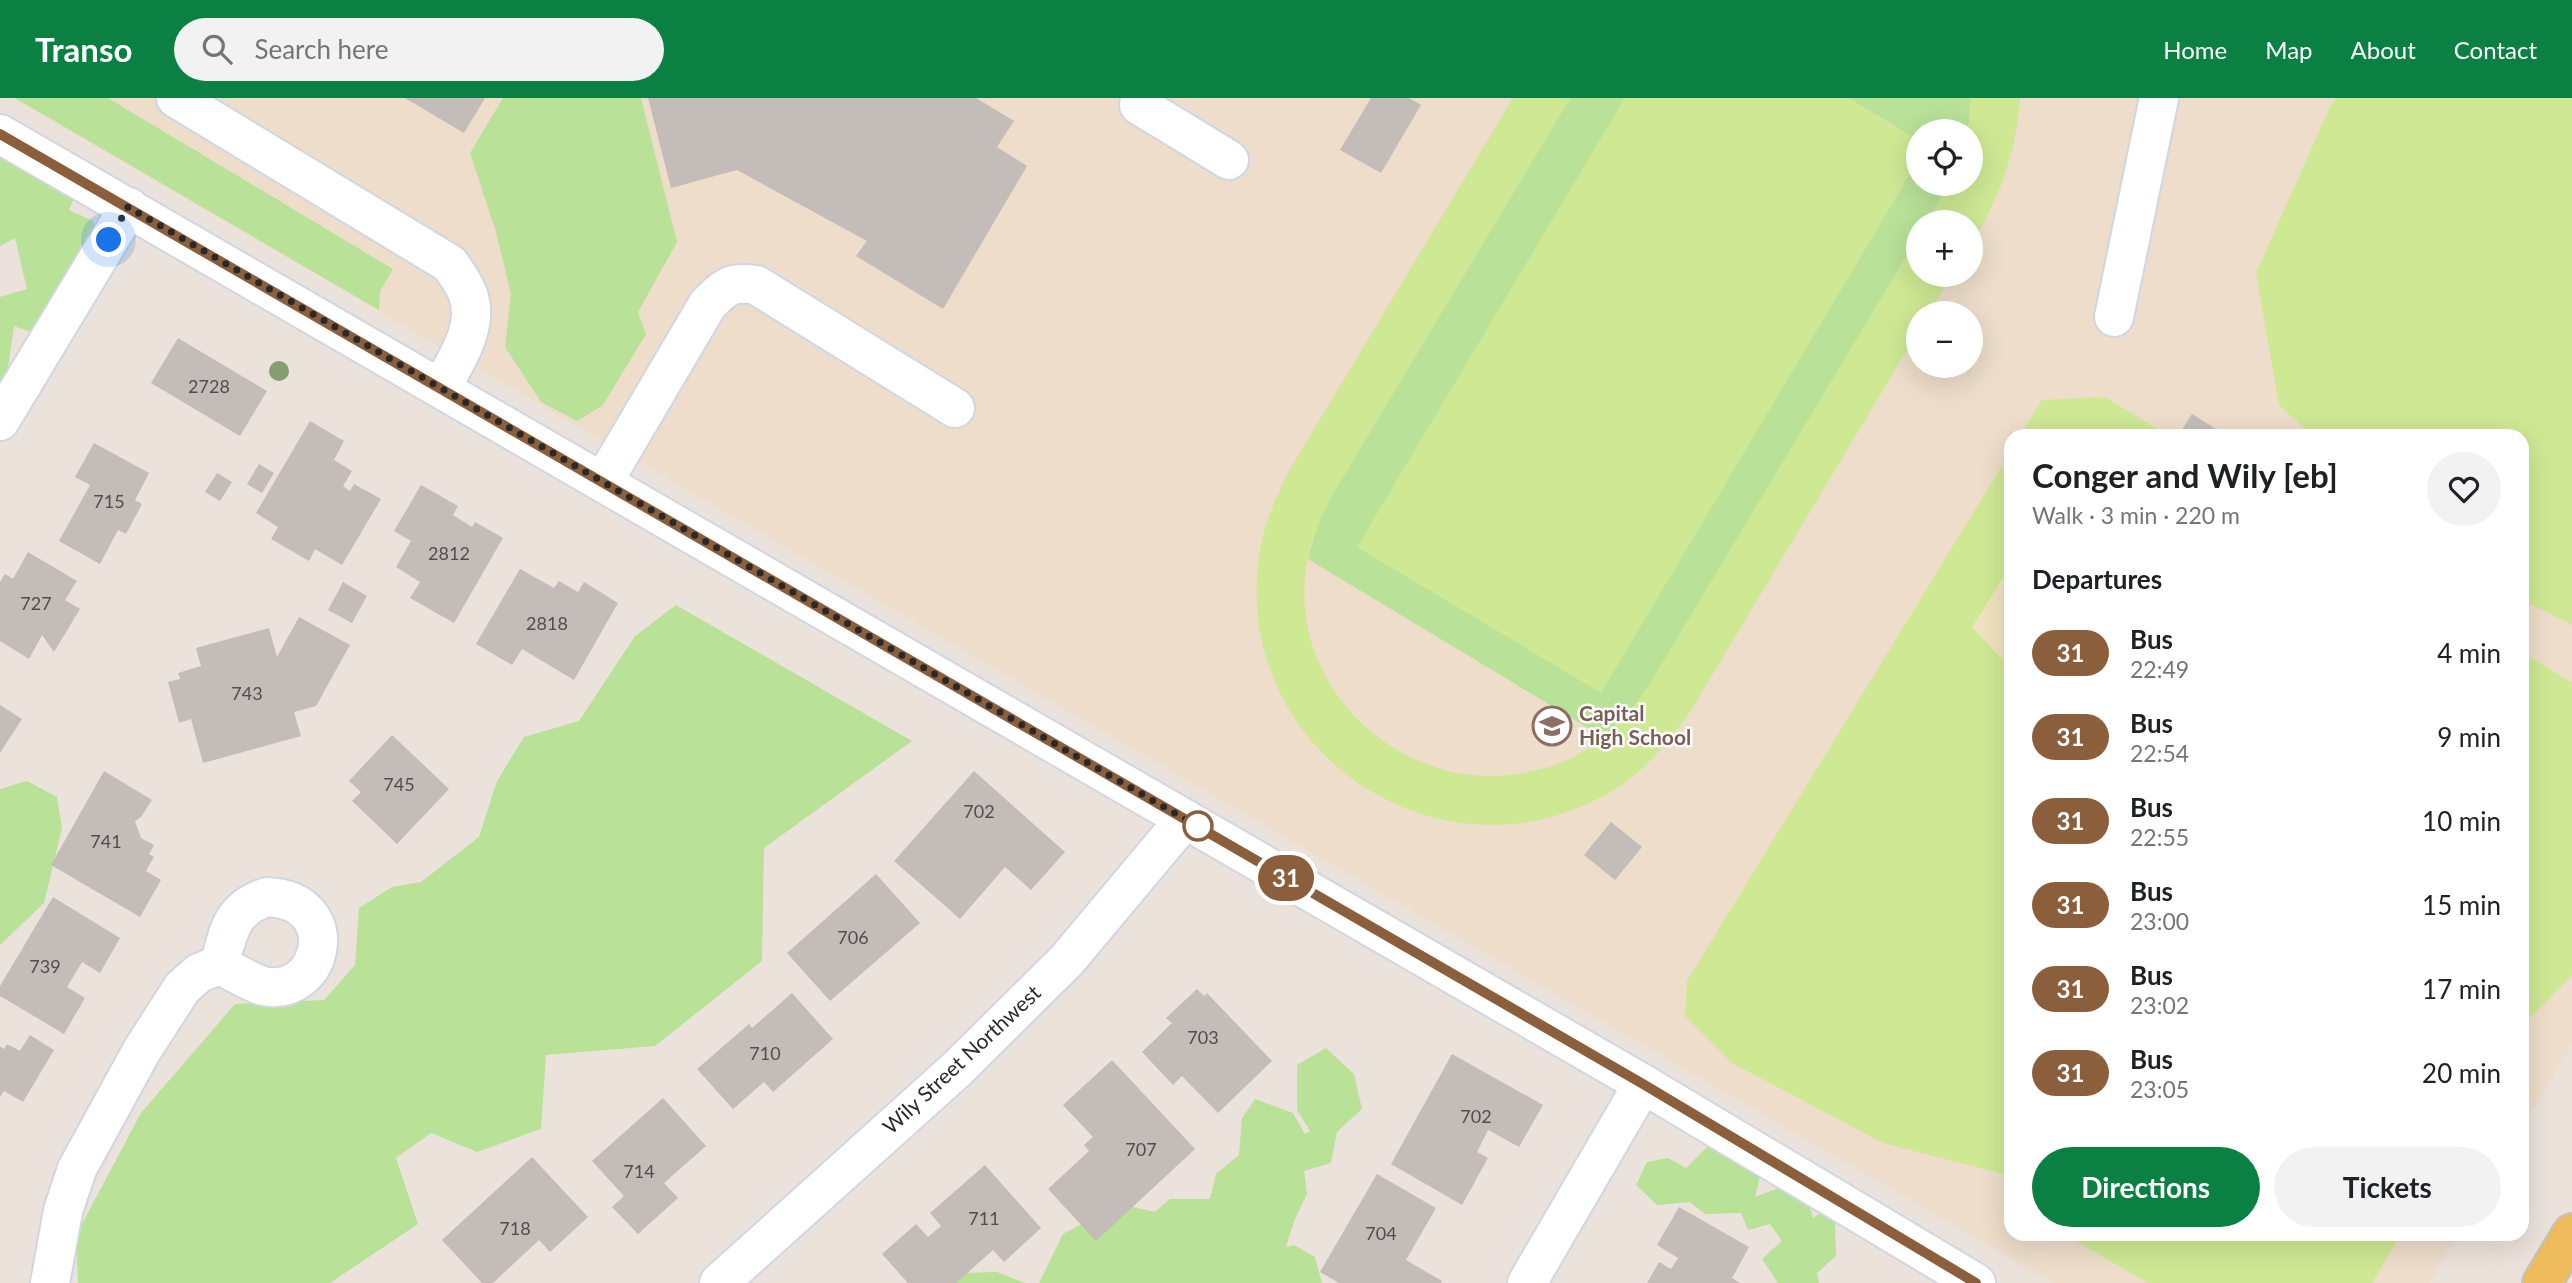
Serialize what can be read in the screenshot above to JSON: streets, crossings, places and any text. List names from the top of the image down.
{
  "streets": {
    "street": ["Wily Street Northwest"]
  },
  "places": {
    "school or university": ["Capital High School"]
  },
  "lines": ["bus line 31"],
  "house_numbers": [
    "2728",
    "715",
    "2812",
    "727",
    "2818",
    "743",
    "745",
    "702",
    "741",
    "706",
    "739",
    "703",
    "710",
    "702",
    "707",
    "714",
    "711",
    "718",
    "704"
  ],
  "page": {
    "header": "Transo",
    "search": "Search here",
    "nav": [
      "Home",
      "Map",
      "About",
      "Contact"
    ],
    "on_map": "31",
    "map_buttons": ["+", "−"],
    "heading": [
      ["Conger and Wily [eb]", "Walk · 3 min · 220 m"],
      "Departures"
    ],
    "list": [
      {
        "mark": "31",
        "name": "Bus",
        "note": "22:49",
        "value": "4 min"
      },
      {
        "mark": "31",
        "name": "Bus",
        "note": "22:54",
        "value": "9 min"
      },
      {
        "mark": "31",
        "name": "Bus",
        "note": "22:55",
        "value": "10 min"
      },
      {
        "mark": "31",
        "name": "Bus",
        "note": "23:00",
        "value": "15 min"
      },
      {
        "mark": "31",
        "name": "Bus",
        "note": "23:02",
        "value": "17 min"
      },
      {
        "mark": "31",
        "name": "Bus",
        "note": "23:05",
        "value": "20 min"
      }
    ],
    "buttons": ["Directions", "Tickets"]
  }
}
